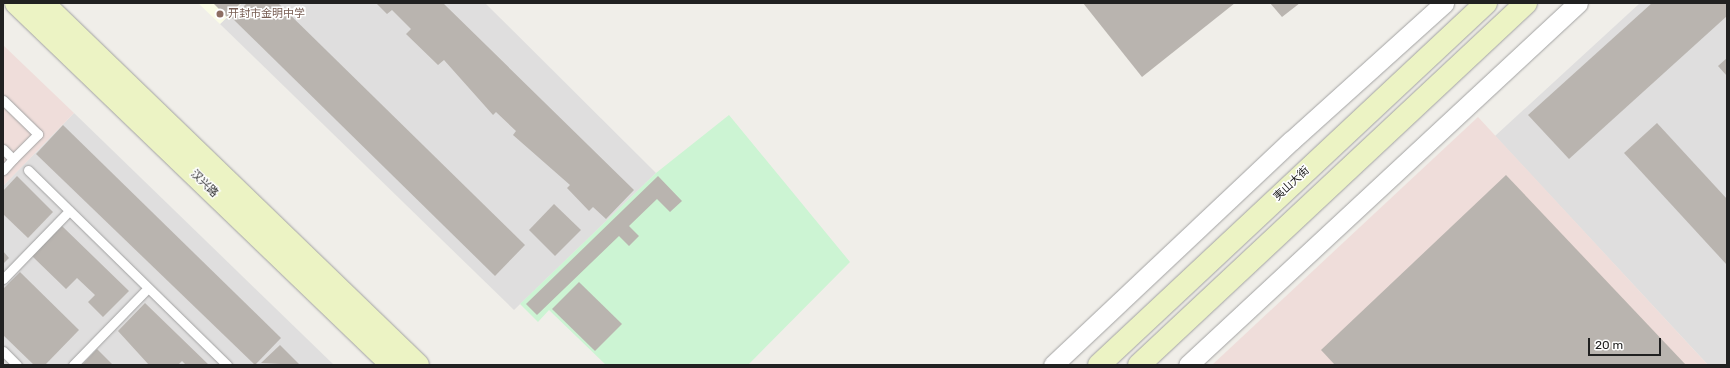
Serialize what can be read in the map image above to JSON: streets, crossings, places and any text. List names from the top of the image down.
{
  "streets": {
    "main road": ["汉兴路", "夷山大街"]
  },
  "places": ["开封市金明中学"],
  "scale_bar": "20 m"
}
